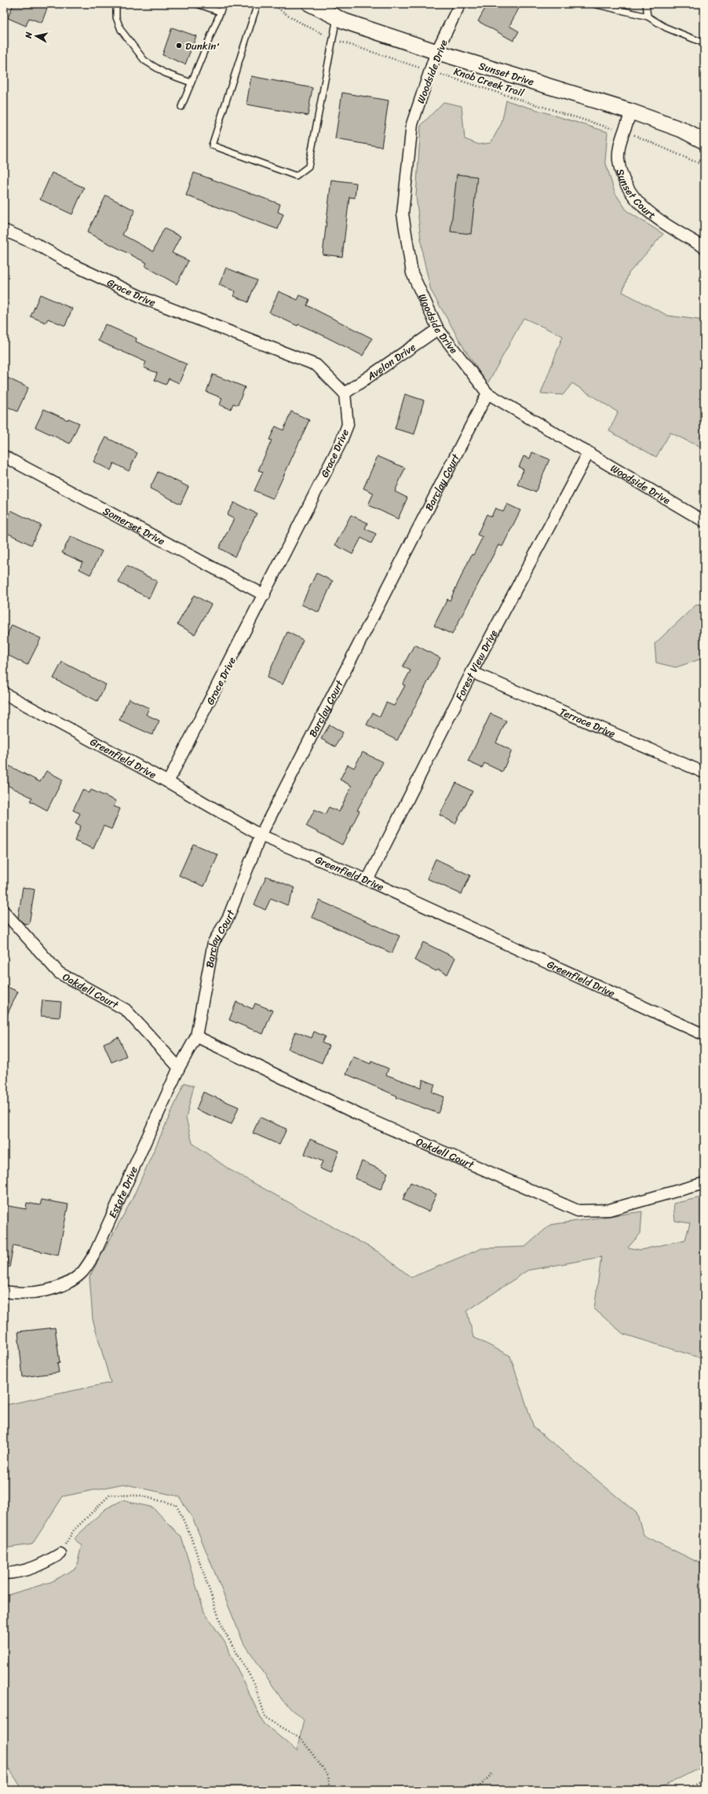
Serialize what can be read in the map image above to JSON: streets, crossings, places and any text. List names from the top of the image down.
{
  "streets": {
    "main road": ["Sunset Drive"],
    "street": [
      "Woodside Drive",
      "Sunset Court",
      "Grace Drive",
      "Avelon Drive",
      "Barclay Court",
      "Somerset Drive",
      "Forest View Drive",
      "Terrace Drive",
      "Greenfield Drive",
      "Oakdell Court",
      "Estate Drive"
    ],
    "path": ["Knob Creek Trail"]
  },
  "crossings": [
    ["Woodside Drive", "Sunset Drive"],
    ["Woodside Drive", "Knob Creek Trail"],
    ["Woodside Drive", "Avelon Drive"],
    ["Woodside Drive", "Barclay Court"],
    ["Woodside Drive", "Forest View Drive"],
    ["Sunset Drive", "Sunset Court"],
    ["Knob Creek Trail", "Sunset Court"],
    ["Grace Drive", "Avelon Drive"],
    ["Grace Drive", "Somerset Drive"],
    ["Grace Drive", "Greenfield Drive"],
    ["Barclay Court", "Greenfield Drive"],
    ["Barclay Court", "Oakdell Court"],
    ["Barclay Court", "Estate Drive"],
    ["Forest View Drive", "Terrace Drive"],
    ["Forest View Drive", "Greenfield Drive"],
    ["Oakdell Court", "Estate Drive"]
  ],
  "places": ["Dunkin'"],
  "north": "left"
}
